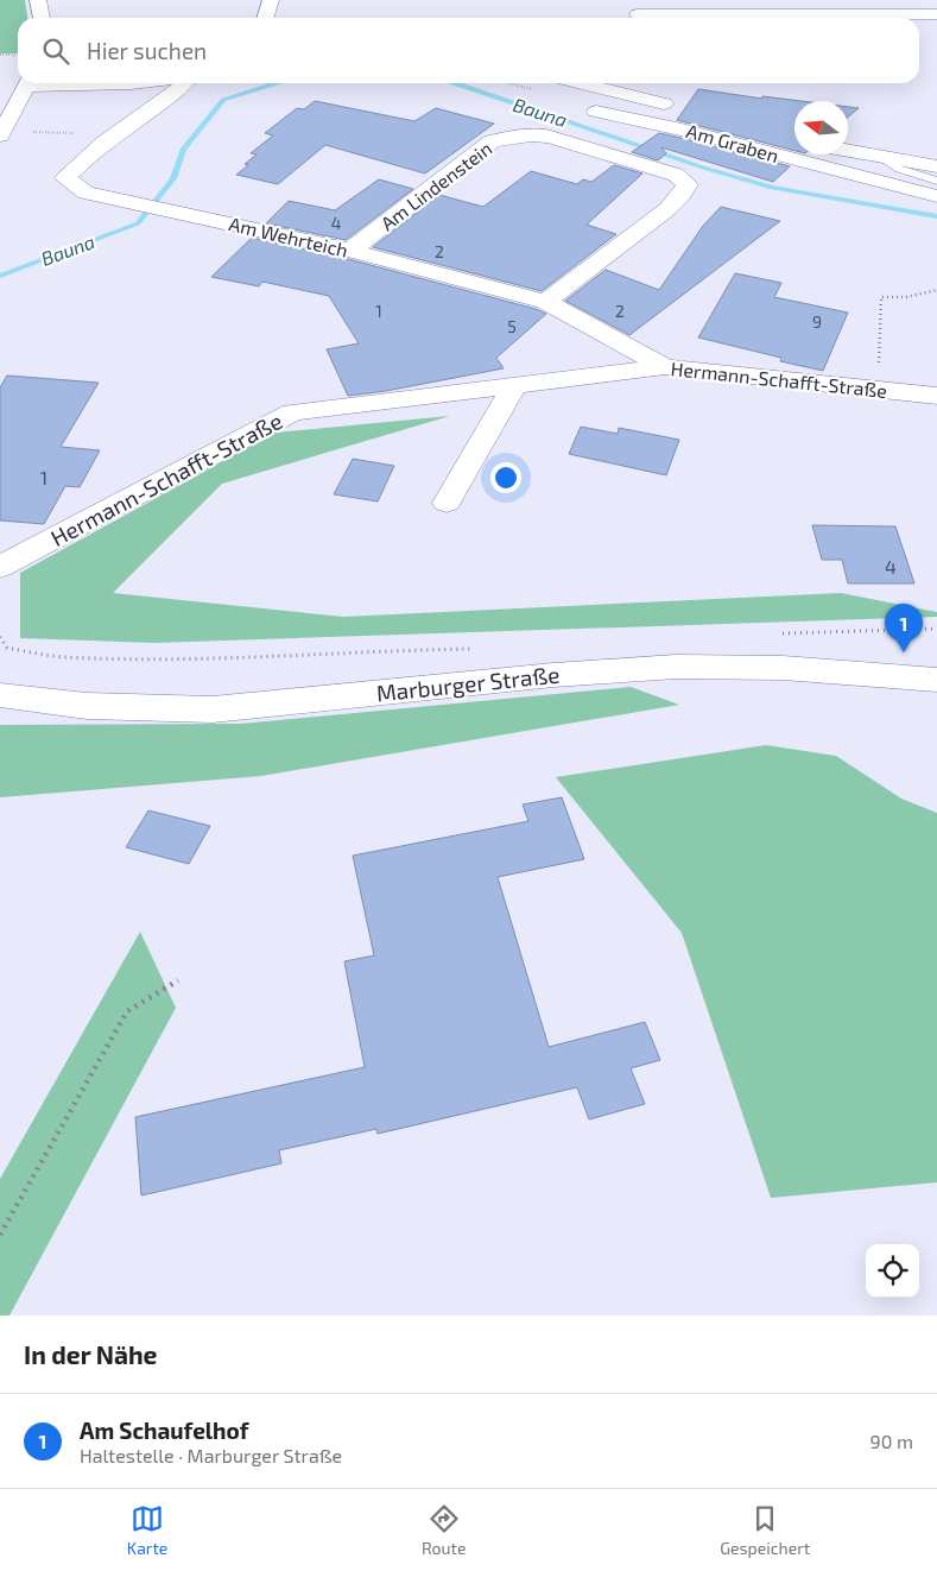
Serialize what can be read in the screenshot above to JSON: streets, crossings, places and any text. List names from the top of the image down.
{
  "streets": {
    "street": [
      "Am Graben",
      "Am Lindenstein",
      "Am Wehrteich",
      "Hermann-Schafft-Straße",
      "Marburger Straße"
    ]
  },
  "crossings": [
    ["Am Lindenstein", "Am Wehrteich"],
    ["Am Wehrteich", "Hermann-Schafft-Straße"]
  ],
  "water": ["Bauna"],
  "house_numbers": [
    "4",
    "2",
    "1",
    "2",
    "9",
    "5",
    "1",
    "4"
  ],
  "north": "left",
  "page": {
    "search": "Hier suchen",
    "pins": "1",
    "heading": "In der Nähe",
    "list": [
      {
        "mark": "1",
        "name": "Am Schaufelhof",
        "note": "Haltestelle · Marburger Straße",
        "value": "90 m"
      }
    ],
    "nav": ["Karte", "Route", "Gespeichert"]
  }
}
